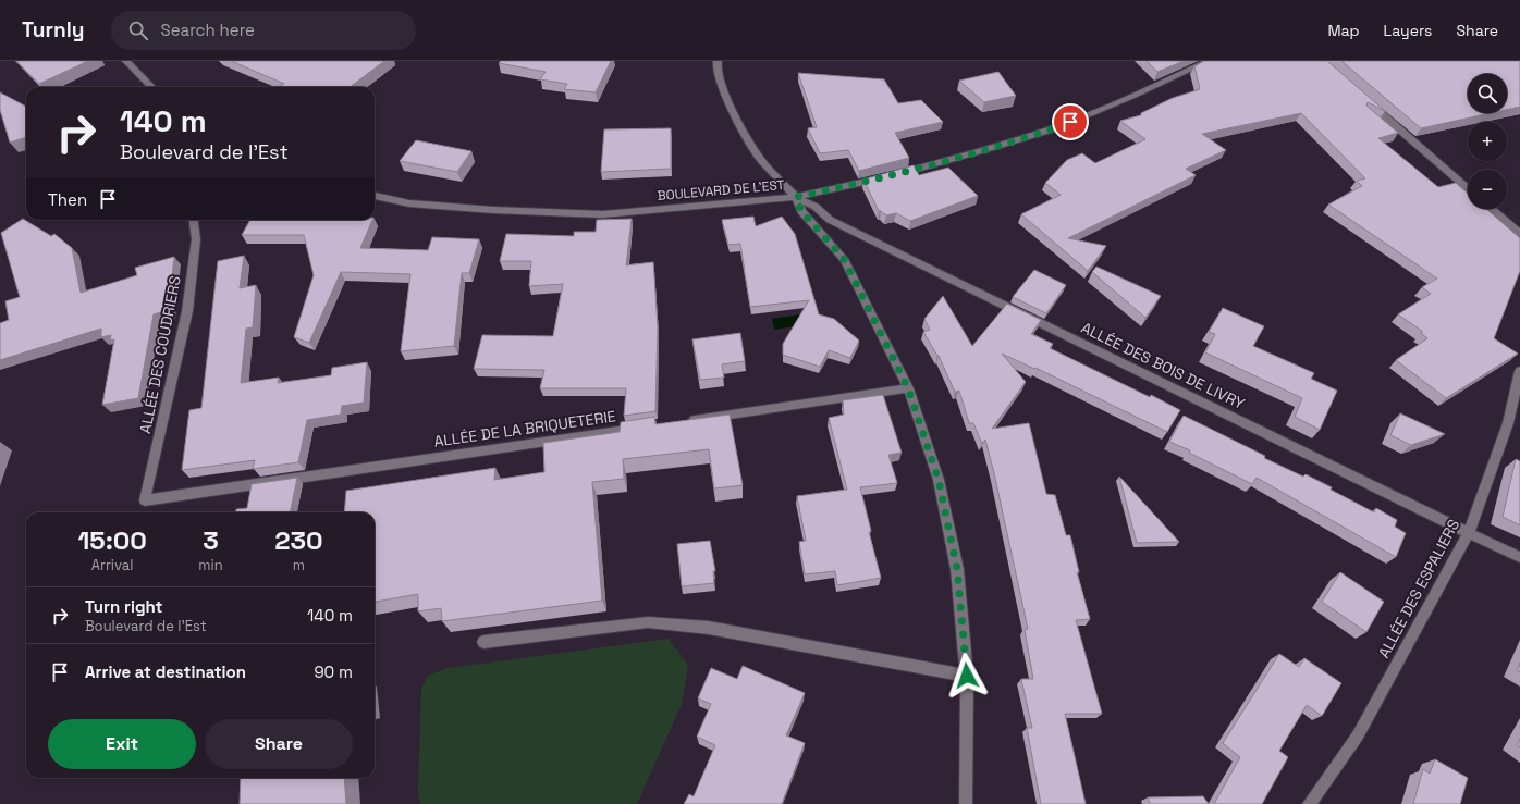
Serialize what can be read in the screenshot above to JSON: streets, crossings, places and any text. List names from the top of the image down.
{
  "streets": {
    "street": [
      "BOULEVARD DE L'EST",
      "ALLÉE DES COUDRIERS",
      "ALLÉE DES BOIS DE LIVRY",
      "ALLÉE DE LA BRIQUETERIE",
      "ALLÉE DES ESPALIERS"
    ]
  },
  "crossings": [
    ["BOULEVARD DE L'EST", "ALLÉE DES BOIS DE LIVRY"],
    ["ALLÉE DES COUDRIERS", "ALLÉE DE LA BRIQUETERIE"],
    ["ALLÉE DES BOIS DE LIVRY", "ALLÉE DES ESPALIERS"]
  ],
  "page": {
    "header": "Turnly",
    "search": "Search here",
    "nav": ["Map", "Layers", "Share"],
    "map_buttons": ["+", "−"],
    "turn": ["140 m", "Boulevard de l'Est"],
    "then": "Then",
    "eta": [
      "15:00",
      "Arrival",
      "3",
      "min",
      "230",
      "m"
    ],
    "list": [
      {
        "name": "Turn right",
        "note": "Boulevard de l'Est",
        "value": "140 m"
      },
      {
        "name": "Arrive at destination",
        "value": "90 m"
      }
    ],
    "buttons": ["Exit", "Share"]
  }
}
